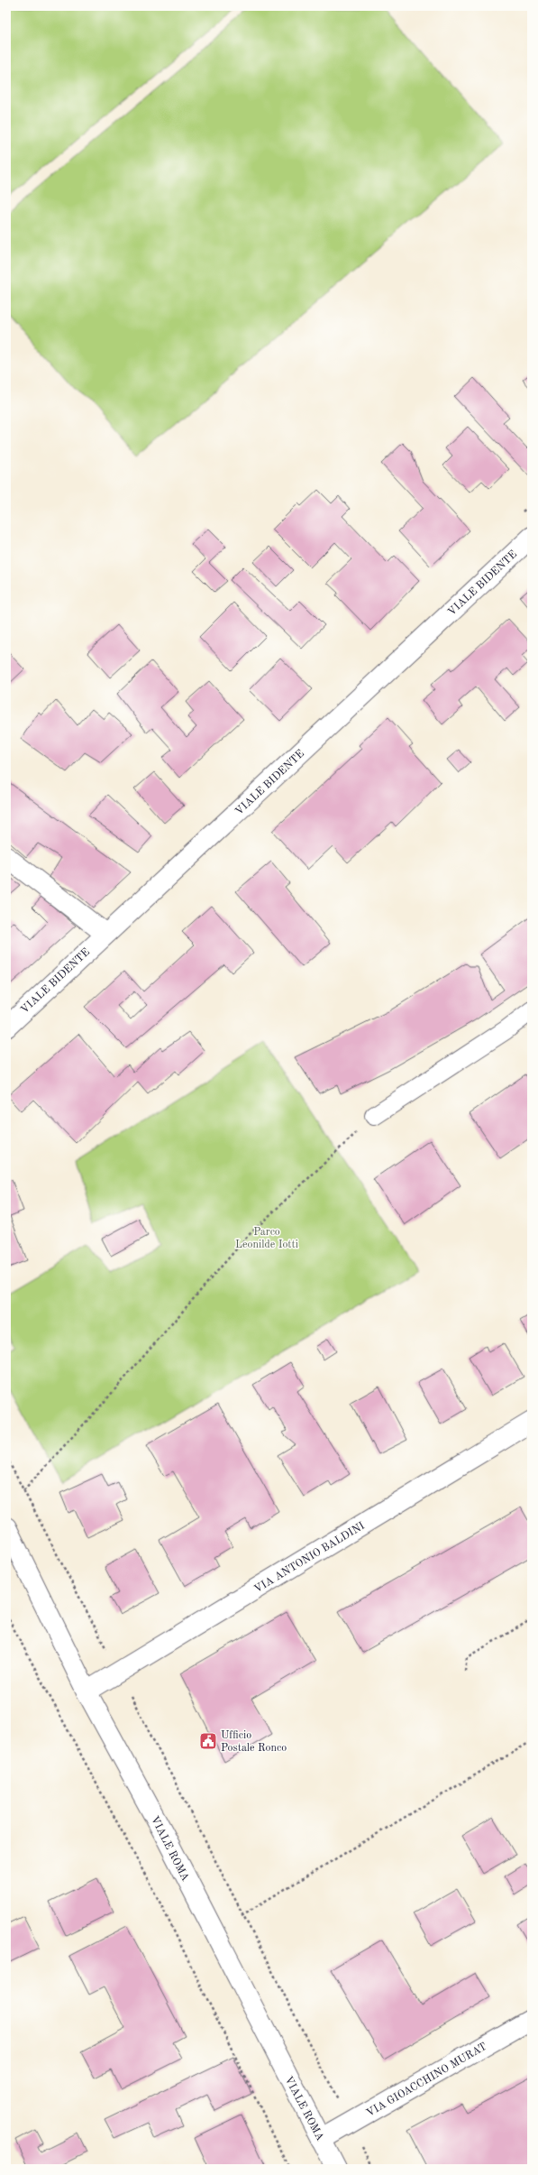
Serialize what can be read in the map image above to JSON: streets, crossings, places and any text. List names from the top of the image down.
{
  "streets": {
    "street": [
      "VIALE BIDENTE",
      "VIA ANTONIO BALDINI",
      "VIALE ROMA",
      "VIA GIOACCHINO MURAT"
    ]
  },
  "crossings": [
    ["VIA ANTONIO BALDINI", "VIALE ROMA"],
    ["VIALE ROMA", "VIA GIOACCHINO MURAT"]
  ],
  "parks": ["Parco Leonilde Iotti"],
  "places": {
    "public building": ["Ufficio Postale Ronco"]
  }
}
